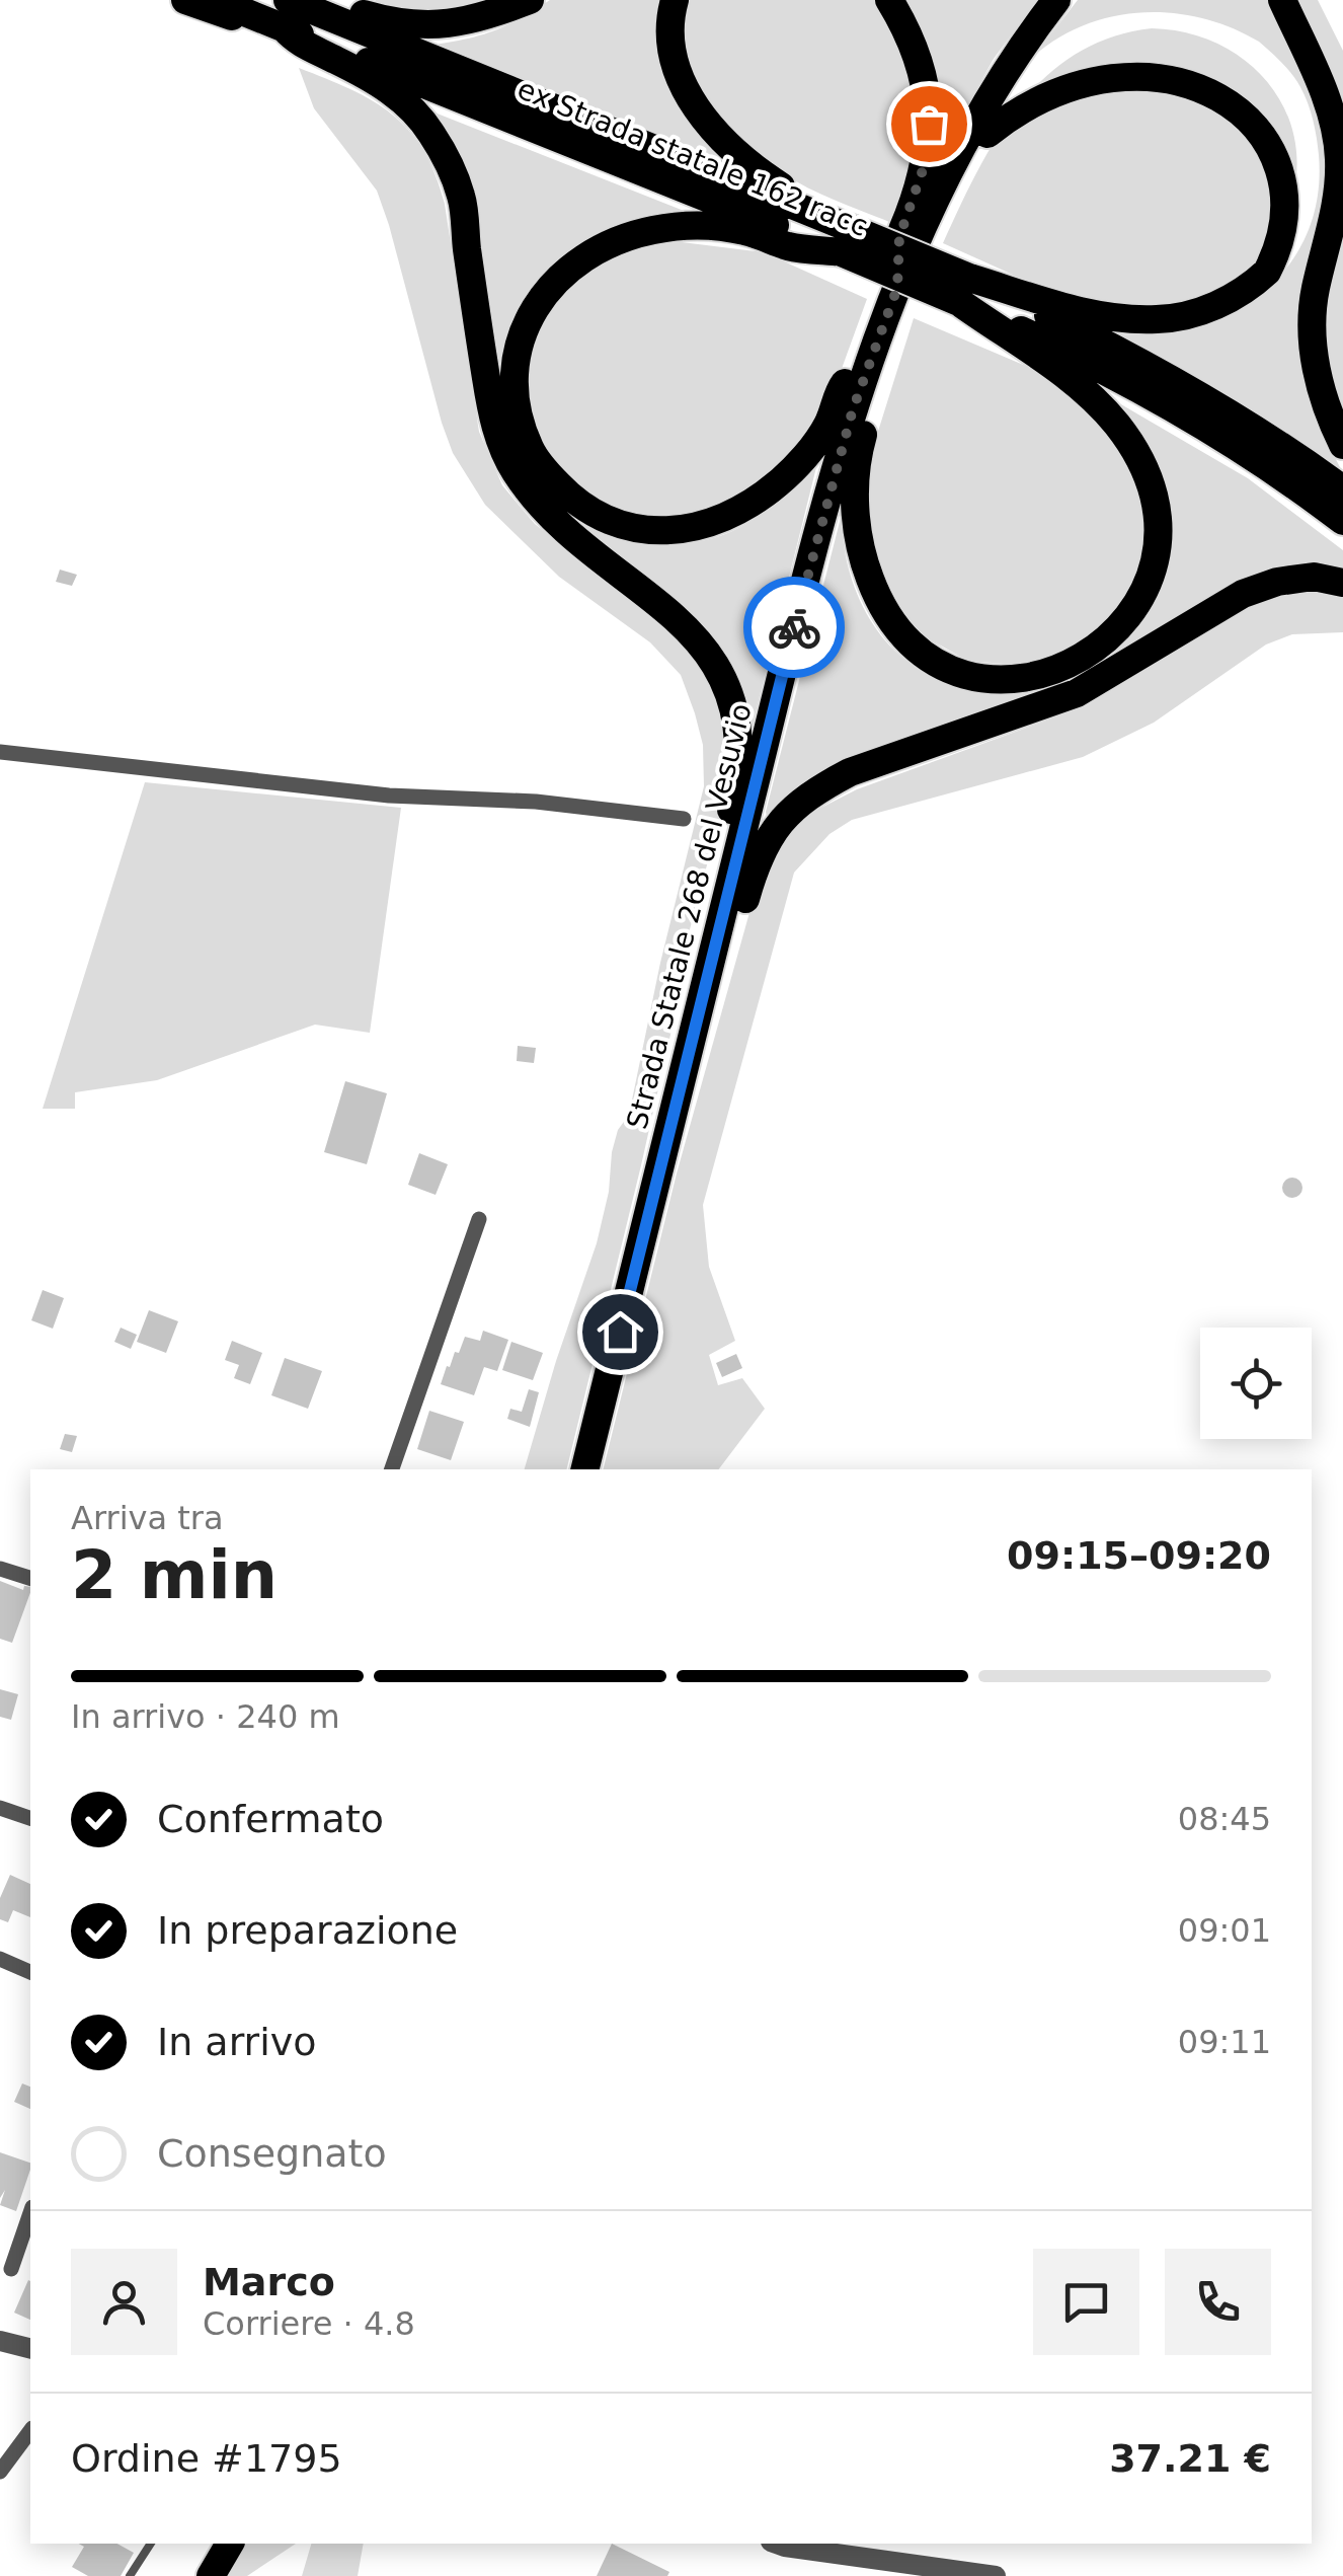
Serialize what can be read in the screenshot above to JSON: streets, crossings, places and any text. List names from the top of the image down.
{
  "streets": {
    "highway": ["ex Strada statale 162 racc", "Strada Statale 268 del Vesuvio"]
  },
  "page": {
    "heading": ["2 min", "Arriva tra", "09:15–09:20"],
    "panel": [
      "Marco",
      "Corriere · 4.8",
      "Ordine #1795",
      "37.21 €"
    ],
    "bar": "In arrivo · 240 m",
    "list": [
      ["Confermato", "08:45"],
      ["In preparazione", "09:01"],
      ["In arrivo", "09:11"],
      "Consegnato"
    ]
  }
}
